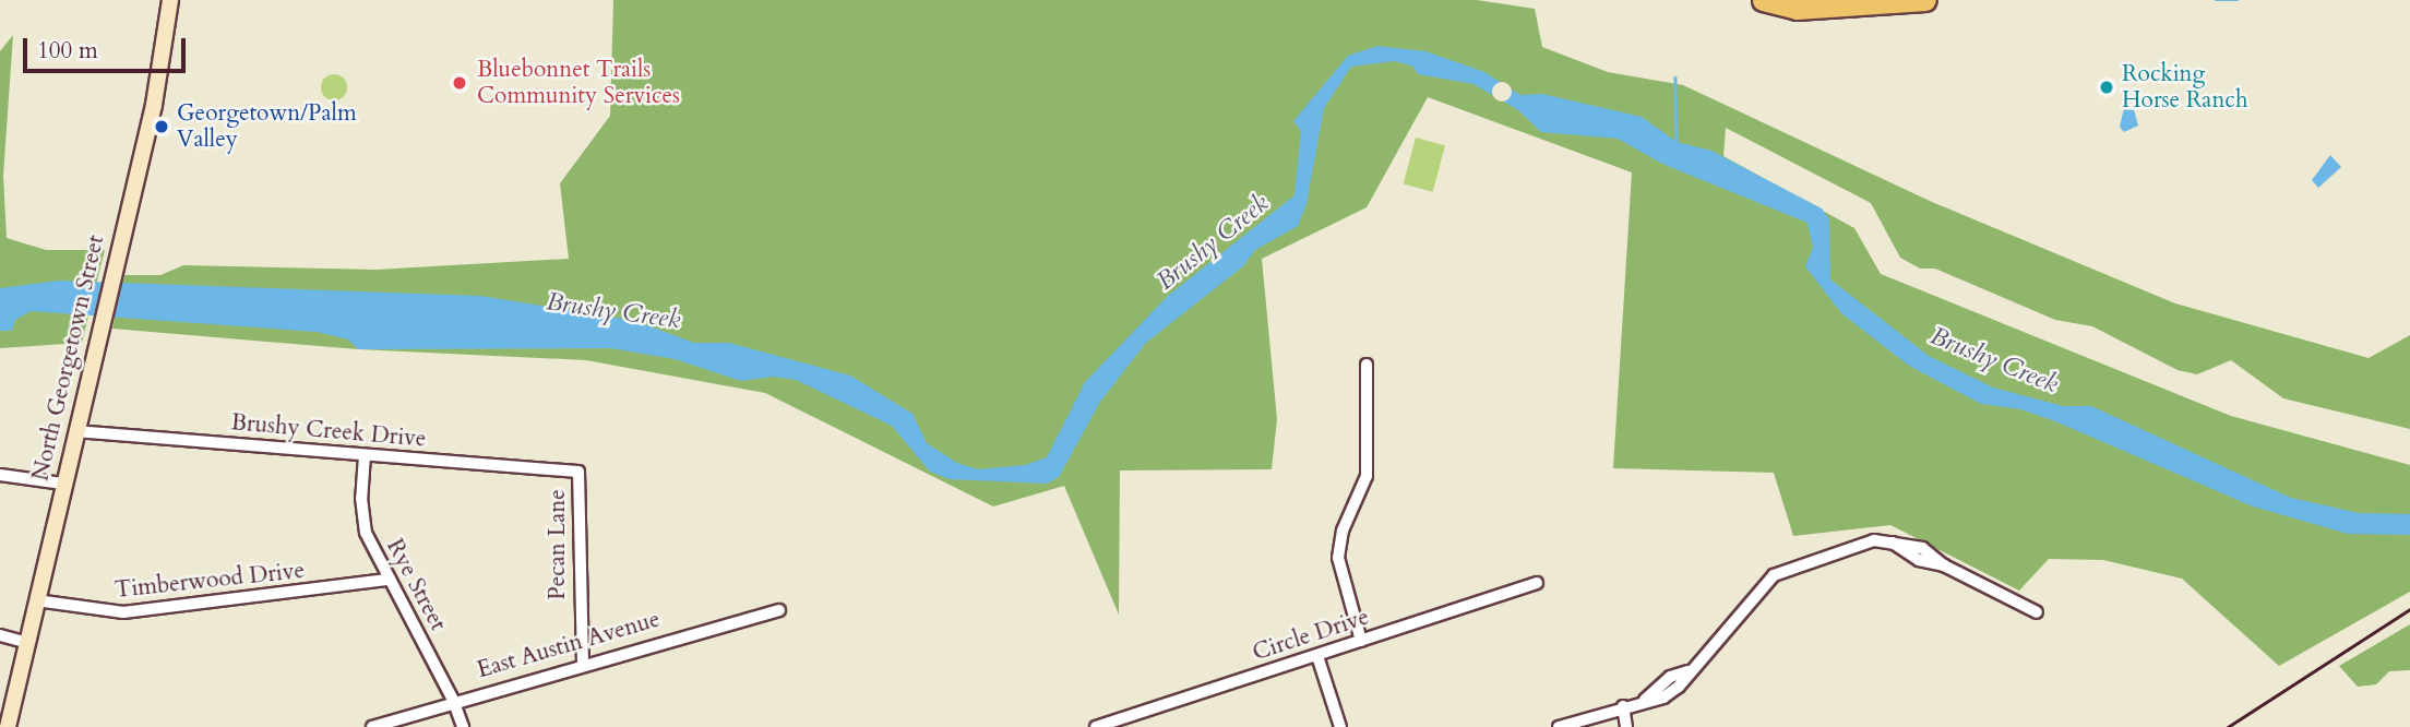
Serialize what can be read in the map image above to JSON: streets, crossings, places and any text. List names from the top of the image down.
{
  "streets": {
    "street": [
      "North Georgetown Street",
      "Brushy Creek Drive",
      "Pecan Lane",
      "Timberwood Drive",
      "Rye Street",
      "Circle Drive",
      "East Austin Avenue"
    ]
  },
  "crossings": [
    ["North Georgetown Street", "Brushy Creek Drive"],
    ["North Georgetown Street", "Timberwood Drive"],
    ["Brushy Creek Drive", "Pecan Lane"],
    ["Brushy Creek Drive", "Rye Street"],
    ["Pecan Lane", "East Austin Avenue"],
    ["Timberwood Drive", "Rye Street"],
    ["Rye Street", "East Austin Avenue"]
  ],
  "water": ["Brushy Creek"],
  "places": ["Bluebonnet Trails Community Services", "Rocking Horse Ranch", "Georgetown/Palm Valley"],
  "scale_bar": "100 m"
}
